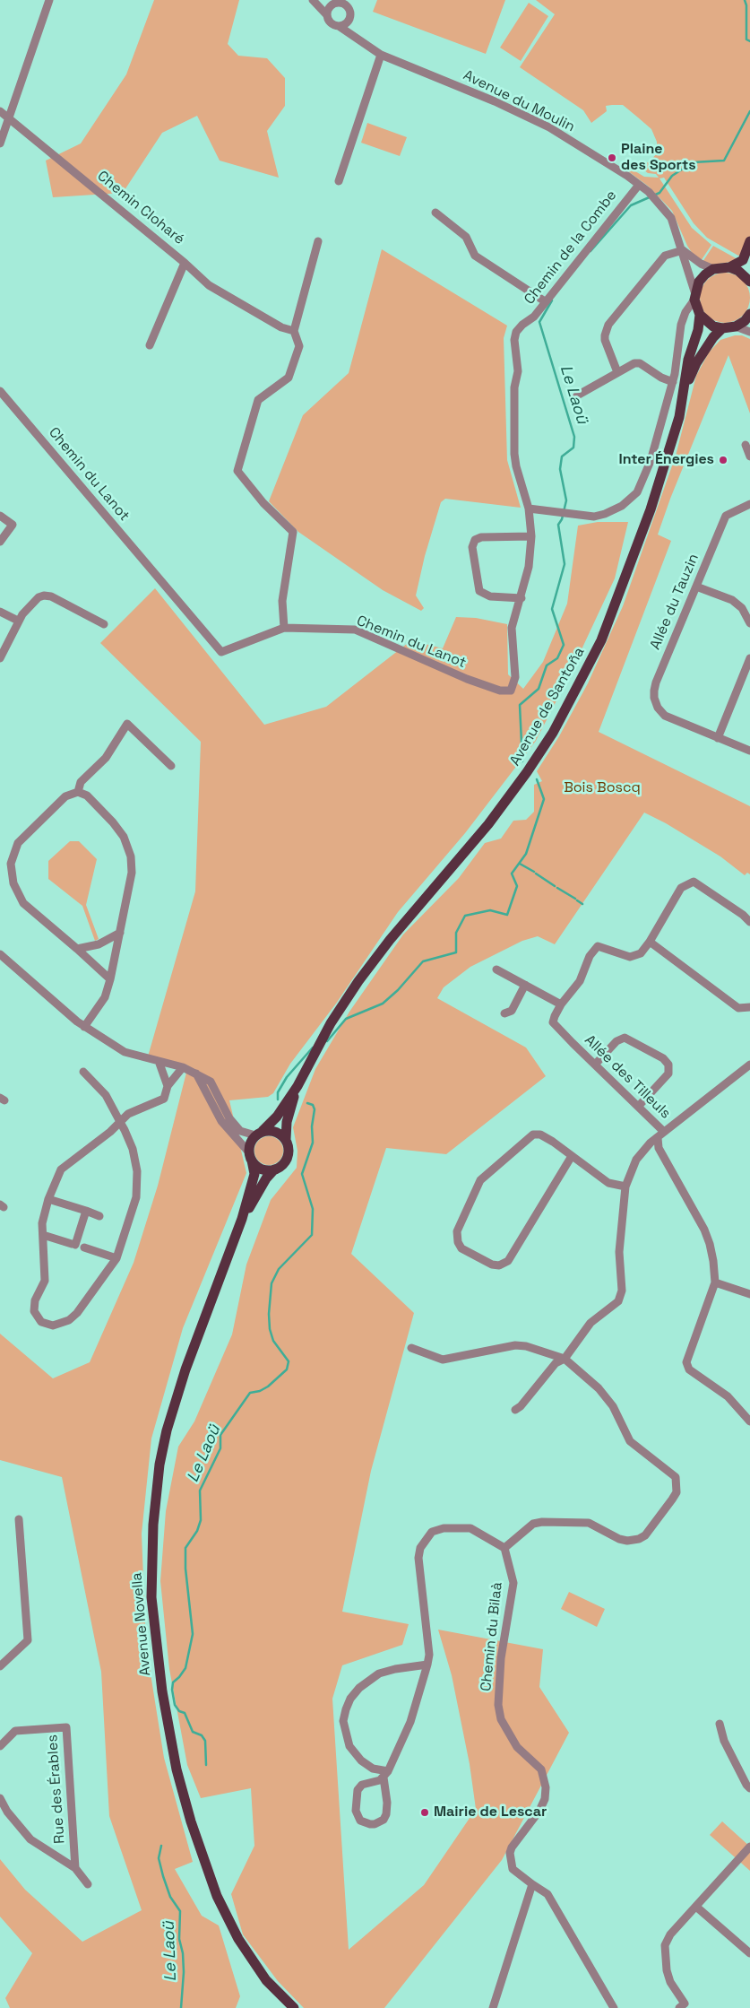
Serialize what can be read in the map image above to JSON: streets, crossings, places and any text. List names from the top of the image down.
{
  "streets": {
    "main road": ["Avenue de Santoña", "Avenue Novella"],
    "street": [
      "Avenue du Moulin",
      "Chemin Cloharé",
      "Chemin de la Combe",
      "Chemin du Lanot",
      "Allée du Tauzin",
      "Allée des Tilleuls",
      "Chemin du Bilaà",
      "Rue des Érables"
    ]
  },
  "crossings": [
    ["Avenue du Moulin", "Chemin de la Combe"],
    ["Chemin de la Combe", "Chemin du Lanot"],
    ["Avenue de Santoña", "Avenue Novella"]
  ],
  "water": ["Le Laoü"],
  "parks": ["Bois Boscq"],
  "places": ["Plaine des Sports", "Inter Énergies", "Mairie de Lescar"]
}
